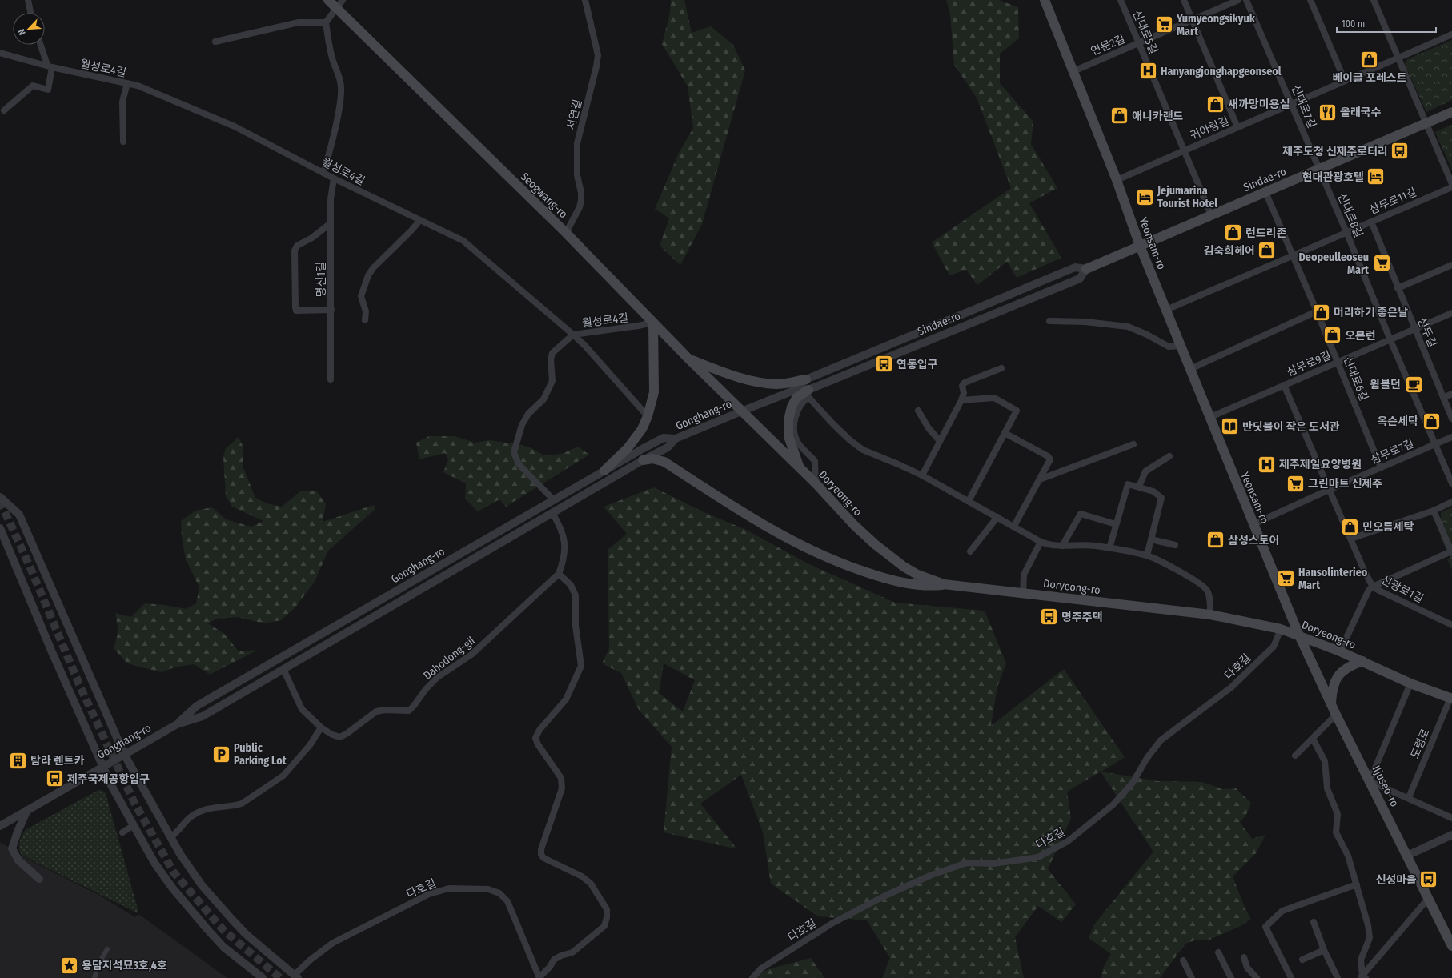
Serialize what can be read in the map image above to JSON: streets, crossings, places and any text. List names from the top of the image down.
{
  "streets": {
    "main road": [
      "Sindae-ro",
      "Seogwang-ro",
      "Yeonsam-ro",
      "Doryeong-ro",
      "Iljuseo-ro"
    ],
    "street": [
      "신대로5길",
      "연문2길",
      "월성로4길",
      "신대로7길",
      "서연길",
      "귀아랑길",
      "삼무로11길",
      "신대로8길",
      "명신1길",
      "성두길",
      "삼무로9길",
      "신대로6길",
      "Gonghang-ro",
      "삼무로7길",
      "신광로1길",
      "Dahodong-gil",
      "다호길",
      "도령로"
    ]
  },
  "crossings": [
    ["신대로5길", "연문2길"],
    ["신대로5길", "귀아랑길"],
    ["신대로5길", "Sindae-ro"],
    ["연문2길", "Yeonsam-ro"],
    ["월성로4길", "Seogwang-ro"],
    ["월성로4길", "명신1길"],
    ["신대로7길", "귀아랑길"],
    ["신대로7길", "Sindae-ro"],
    ["신대로7길", "신대로8길"],
    ["서연길", "Seogwang-ro"],
    ["귀아랑길", "Yeonsam-ro"],
    ["Sindae-ro", "Seogwang-ro"],
    ["Sindae-ro", "신대로8길"],
    ["Sindae-ro", "Yeonsam-ro"],
    ["Sindae-ro", "신대로6길"],
    ["Sindae-ro", "Gonghang-ro"],
    ["Sindae-ro", "Doryeong-ro"],
    ["Seogwang-ro", "Gonghang-ro"],
    ["Seogwang-ro", "Doryeong-ro"],
    ["삼무로11길", "신대로8길"],
    ["삼무로11길", "Yeonsam-ro"],
    ["삼무로11길", "성두길"],
    ["삼무로11길", "신대로6길"],
    ["신대로8길", "삼무로9길"],
    ["신대로8길", "삼무로7길"],
    ["Yeonsam-ro", "삼무로9길"],
    ["Yeonsam-ro", "삼무로7길"],
    ["Yeonsam-ro", "Doryeong-ro"],
    ["Yeonsam-ro", "Iljuseo-ro"],
    ["성두길", "삼무로9길"],
    ["삼무로9길", "신대로6길"],
    ["삼무로9길", "신광로1길"],
    ["신대로6길", "삼무로7길"],
    ["Gonghang-ro", "Doryeong-ro"],
    ["삼무로7길", "신광로1길"],
    ["Doryeong-ro", "다호길"],
    ["Doryeong-ro", "도령로"],
    ["Doryeong-ro", "Iljuseo-ro"]
  ],
  "places": {
    "supermarket": [
      "Yumyeongsikyuk Mart",
      "Deopeulleoseu Mart",
      "그린마트 신제주",
      "Hansolinterieo Mart"
    ],
    "shop": [
      "베이글 포레스트",
      "새까망미용실",
      "애니카랜드",
      "런드리존",
      "김숙희헤어",
      "머리하기 좋은날",
      "오븐런",
      "옥슨세탁",
      "민오름세탁",
      "삼성스토어"
    ],
    "hospital": ["Hanyangjonghapgeonseol", "제주제일요양병원"],
    "restaurant": ["올래국수"],
    "bus stop": [
      "제주도청 신제주로터리",
      "연동입구",
      "명주주택",
      "제주국제공항입구",
      "신성마을"
    ],
    "hotel": ["현대관광호텔", "Jejumarina Tourist Hotel"],
    "cafe": ["윔블던"],
    "library": ["반딧불이 작은 도서관"],
    "parking": ["Public Parking Lot"],
    "building": ["탐라 렌트카"],
    "place": ["용담지석묘3호,4호"]
  },
  "scale_bar": "100 m",
  "north": "bottom left"
}
